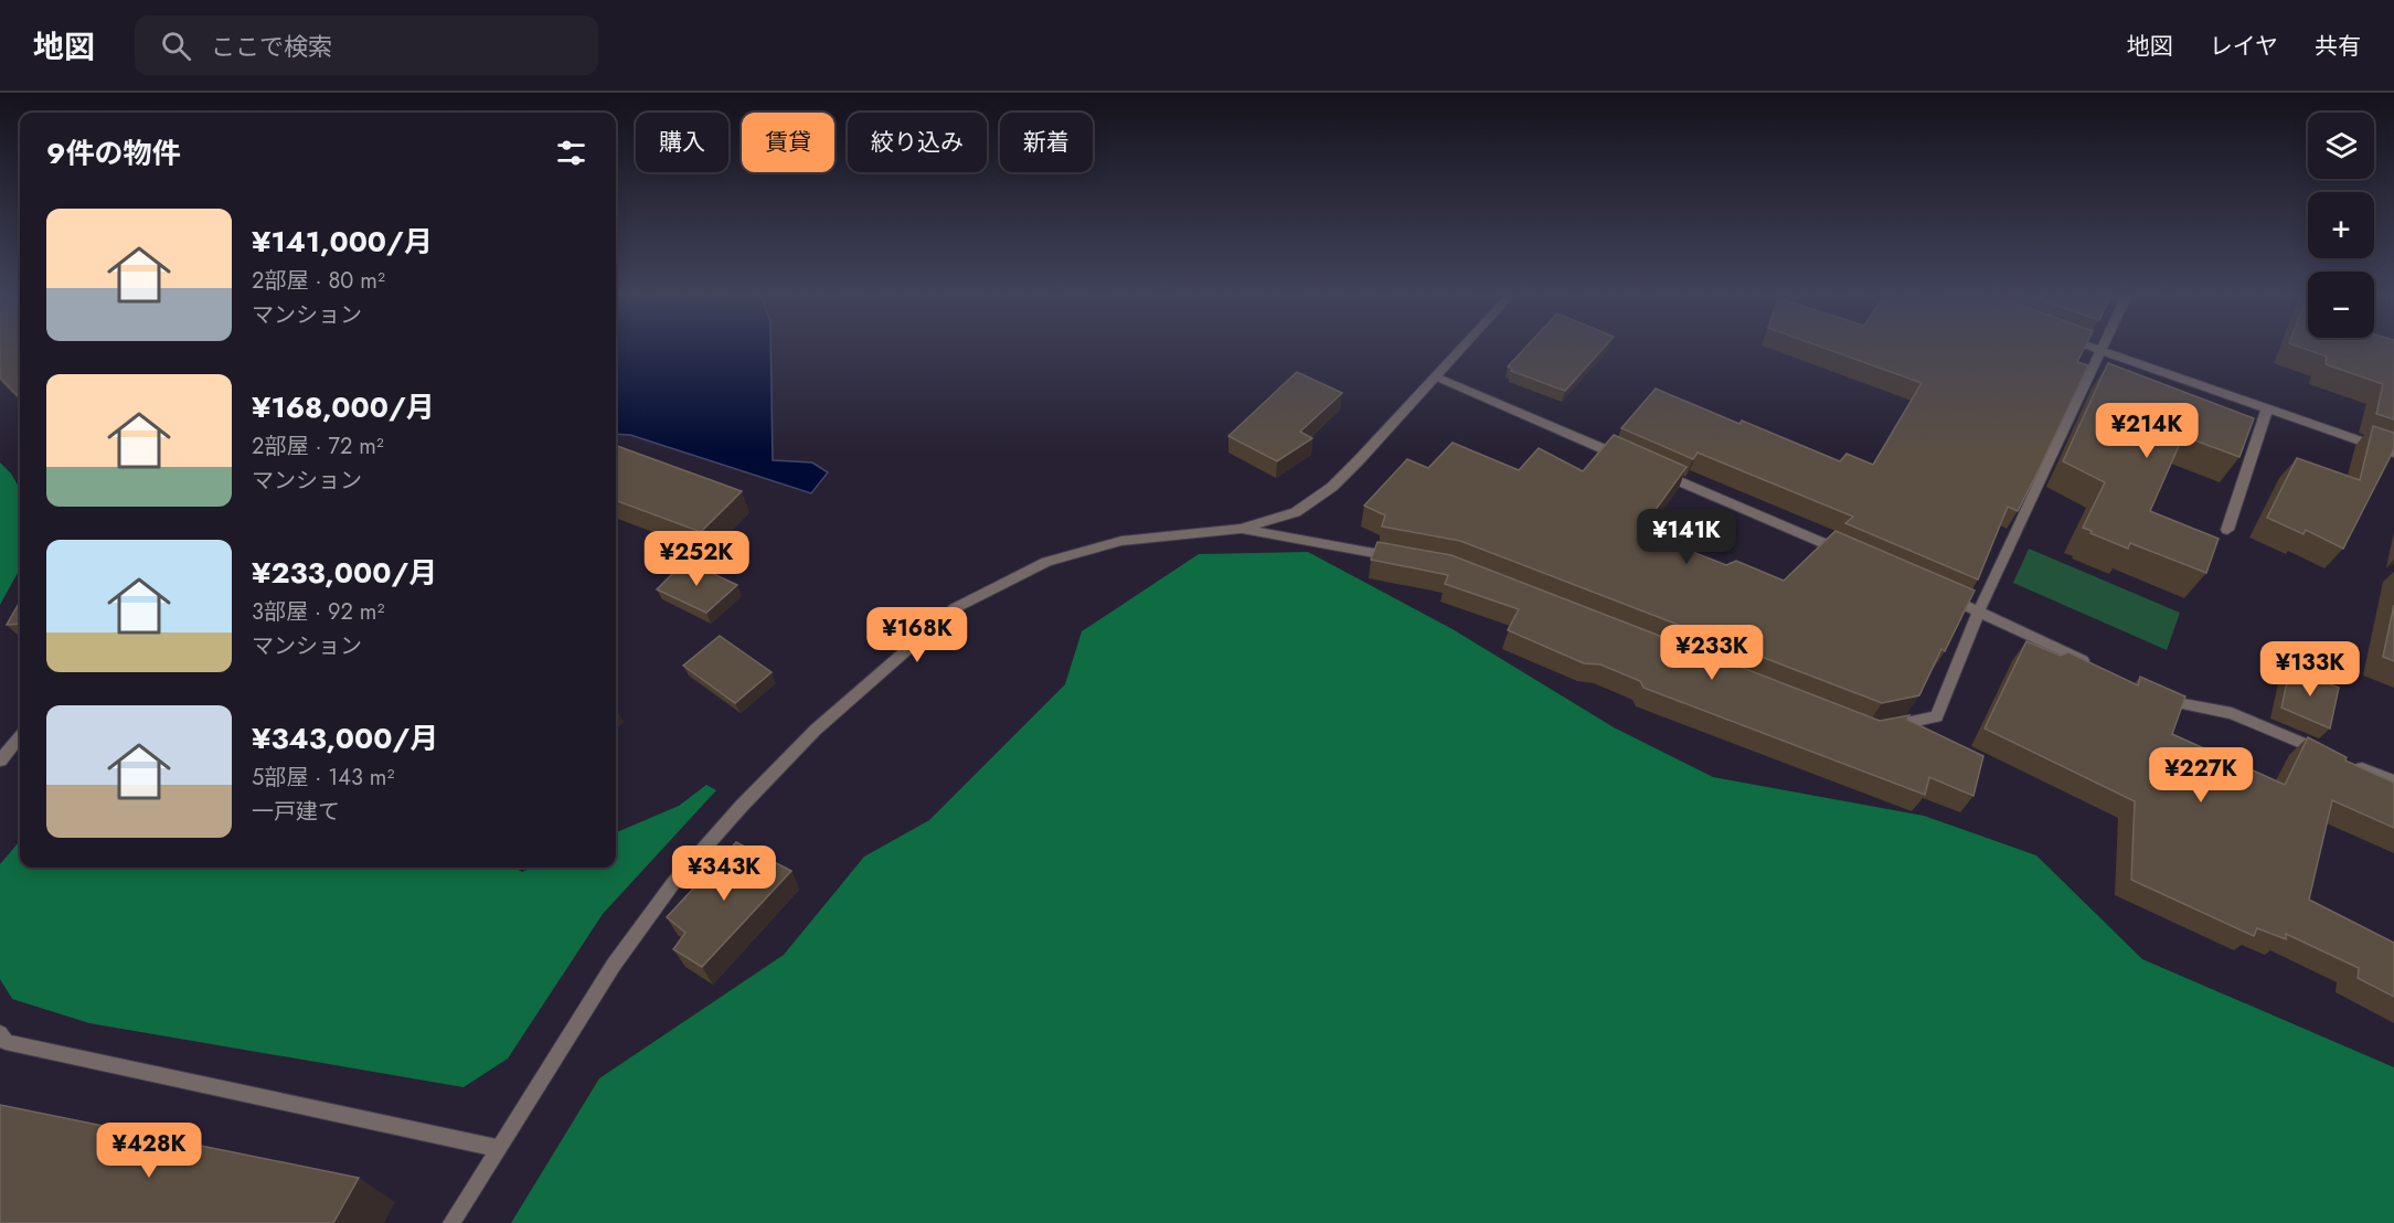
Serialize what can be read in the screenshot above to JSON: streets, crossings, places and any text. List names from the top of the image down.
{
  "page": {
    "header": "地図",
    "search": "ここで検索",
    "nav": ["地図", "レイヤ", "共有"],
    "map_buttons": ["+", "−"],
    "chip": [
      "購入",
      "賃貸",
      "絞り込み",
      "新着"
    ],
    "heading": "9件の物件",
    "list": [
      {
        "name": "¥141,000/月",
        "note": "2部屋 · 80 m² · マンション"
      },
      {
        "name": "¥168,000/月",
        "note": "2部屋 · 72 m² · マンション"
      },
      {
        "name": "¥233,000/月",
        "note": "3部屋 · 92 m² · マンション"
      },
      {
        "name": "¥343,000/月",
        "note": "5部屋 · 143 m² · 一戸建て"
      }
    ],
    "price": [
      "¥214K",
      "¥141K",
      "¥252K",
      "¥168K",
      "¥233K",
      "¥133K",
      "¥227K",
      "¥343K",
      "¥428K"
    ]
  }
}
